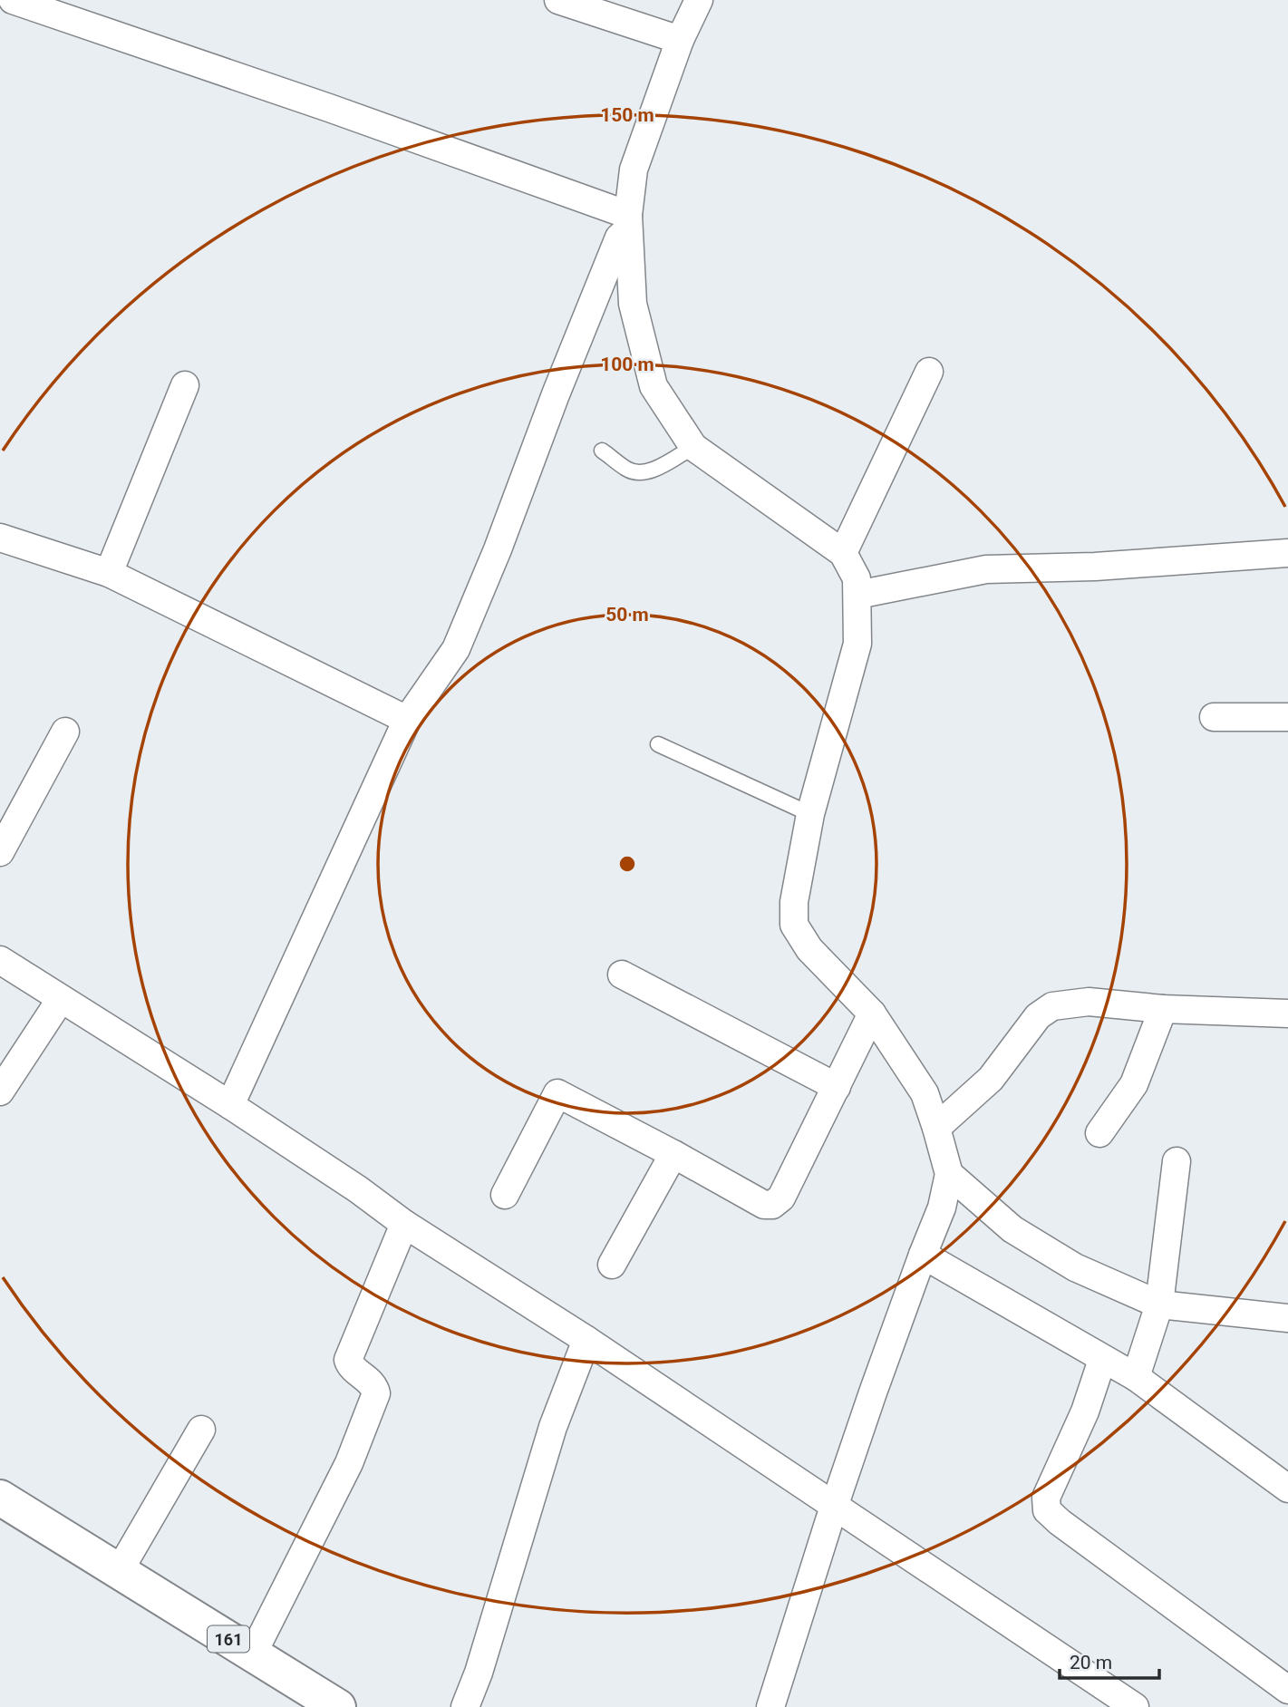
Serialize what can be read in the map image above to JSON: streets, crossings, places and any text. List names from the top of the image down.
{
  "streets": {
    "main road": ["161"]
  },
  "scale_bar": "20 m",
  "rings": ["150 m", "100 m", "50 m"]
}
